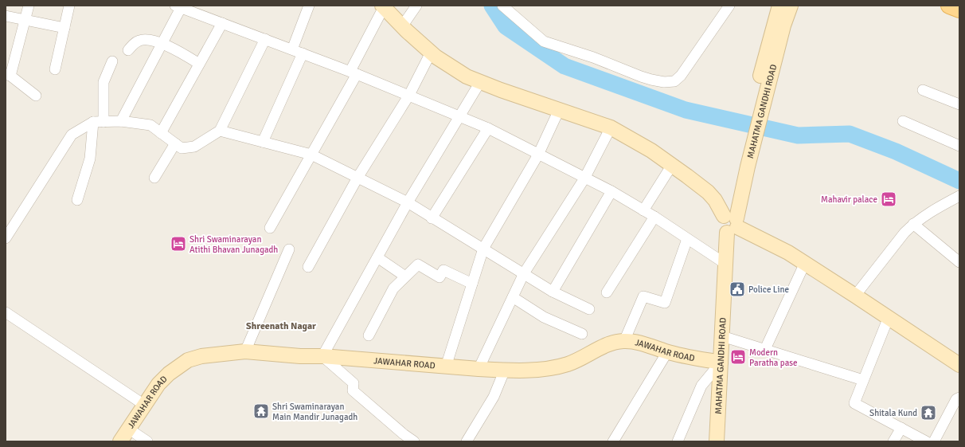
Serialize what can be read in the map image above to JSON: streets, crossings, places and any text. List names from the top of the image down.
{
  "streets": {
    "main road": ["MAHATMA GANDHI ROAD", "JAWAHAR ROAD"]
  },
  "crossings": [
    ["MAHATMA GANDHI ROAD", "JAWAHAR ROAD"]
  ],
  "districts": ["Shreenath Nagar"],
  "places": {
    "hotel": ["Mahavir palace", "Shri Swaminarayan Atithi Bhavan Junagadh", "Modern Paratha pase"],
    "public building": ["Police Line"],
    "temple": ["Shri Swaminarayan Main Mandir Junagadh", "Shitala Kund"]
  }
}
